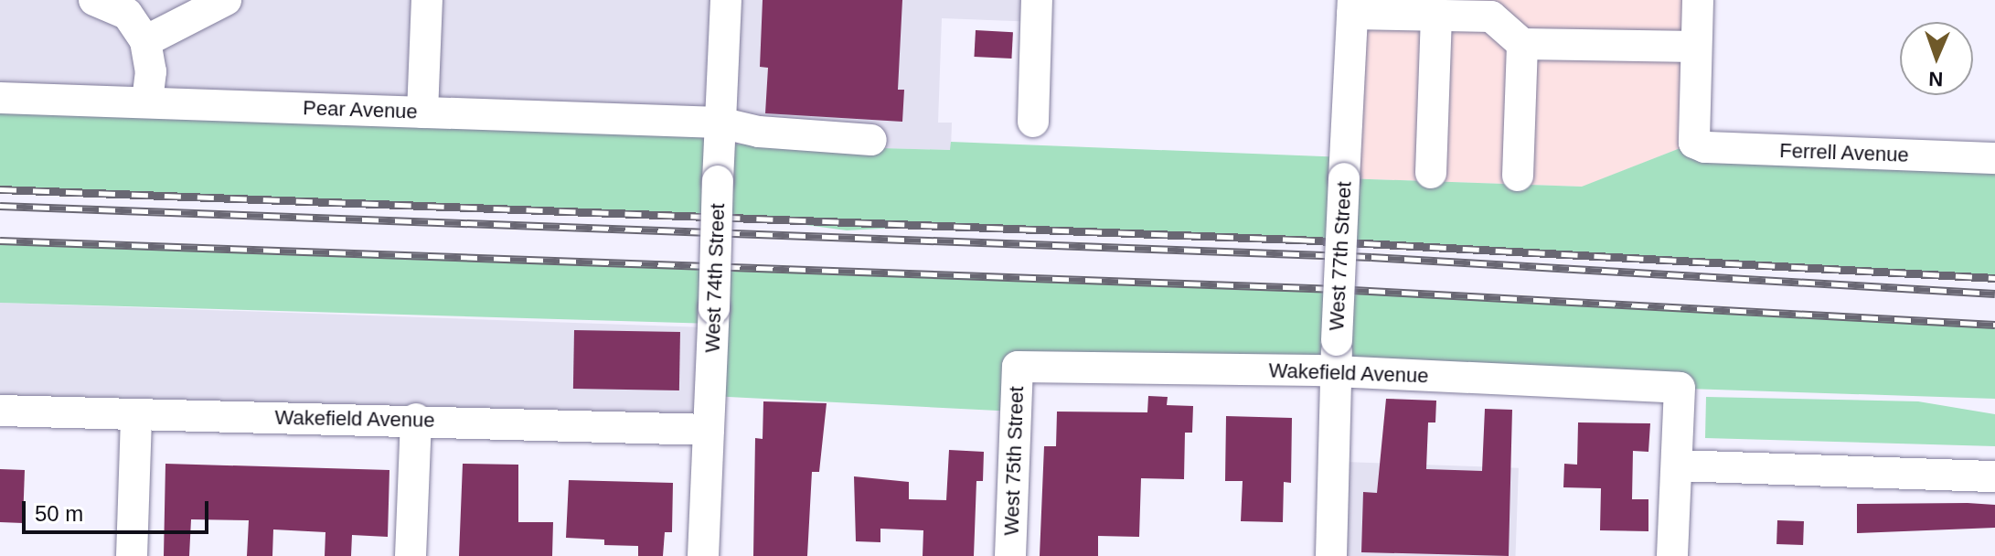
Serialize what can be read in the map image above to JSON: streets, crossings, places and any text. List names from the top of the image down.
{
  "streets": {
    "street": [
      "Pear Avenue",
      "Ferrell Avenue",
      "West 77th Street",
      "West 74th Street",
      "Wakefield Avenue",
      "West 75th Street"
    ]
  },
  "crossings": [
    ["Pear Avenue", "West 74th Street"],
    ["West 77th Street", "Wakefield Avenue"],
    ["West 74th Street", "Wakefield Avenue"],
    ["Wakefield Avenue", "West 75th Street"]
  ],
  "scale_bar": "50 m",
  "north": "bottom"
}
